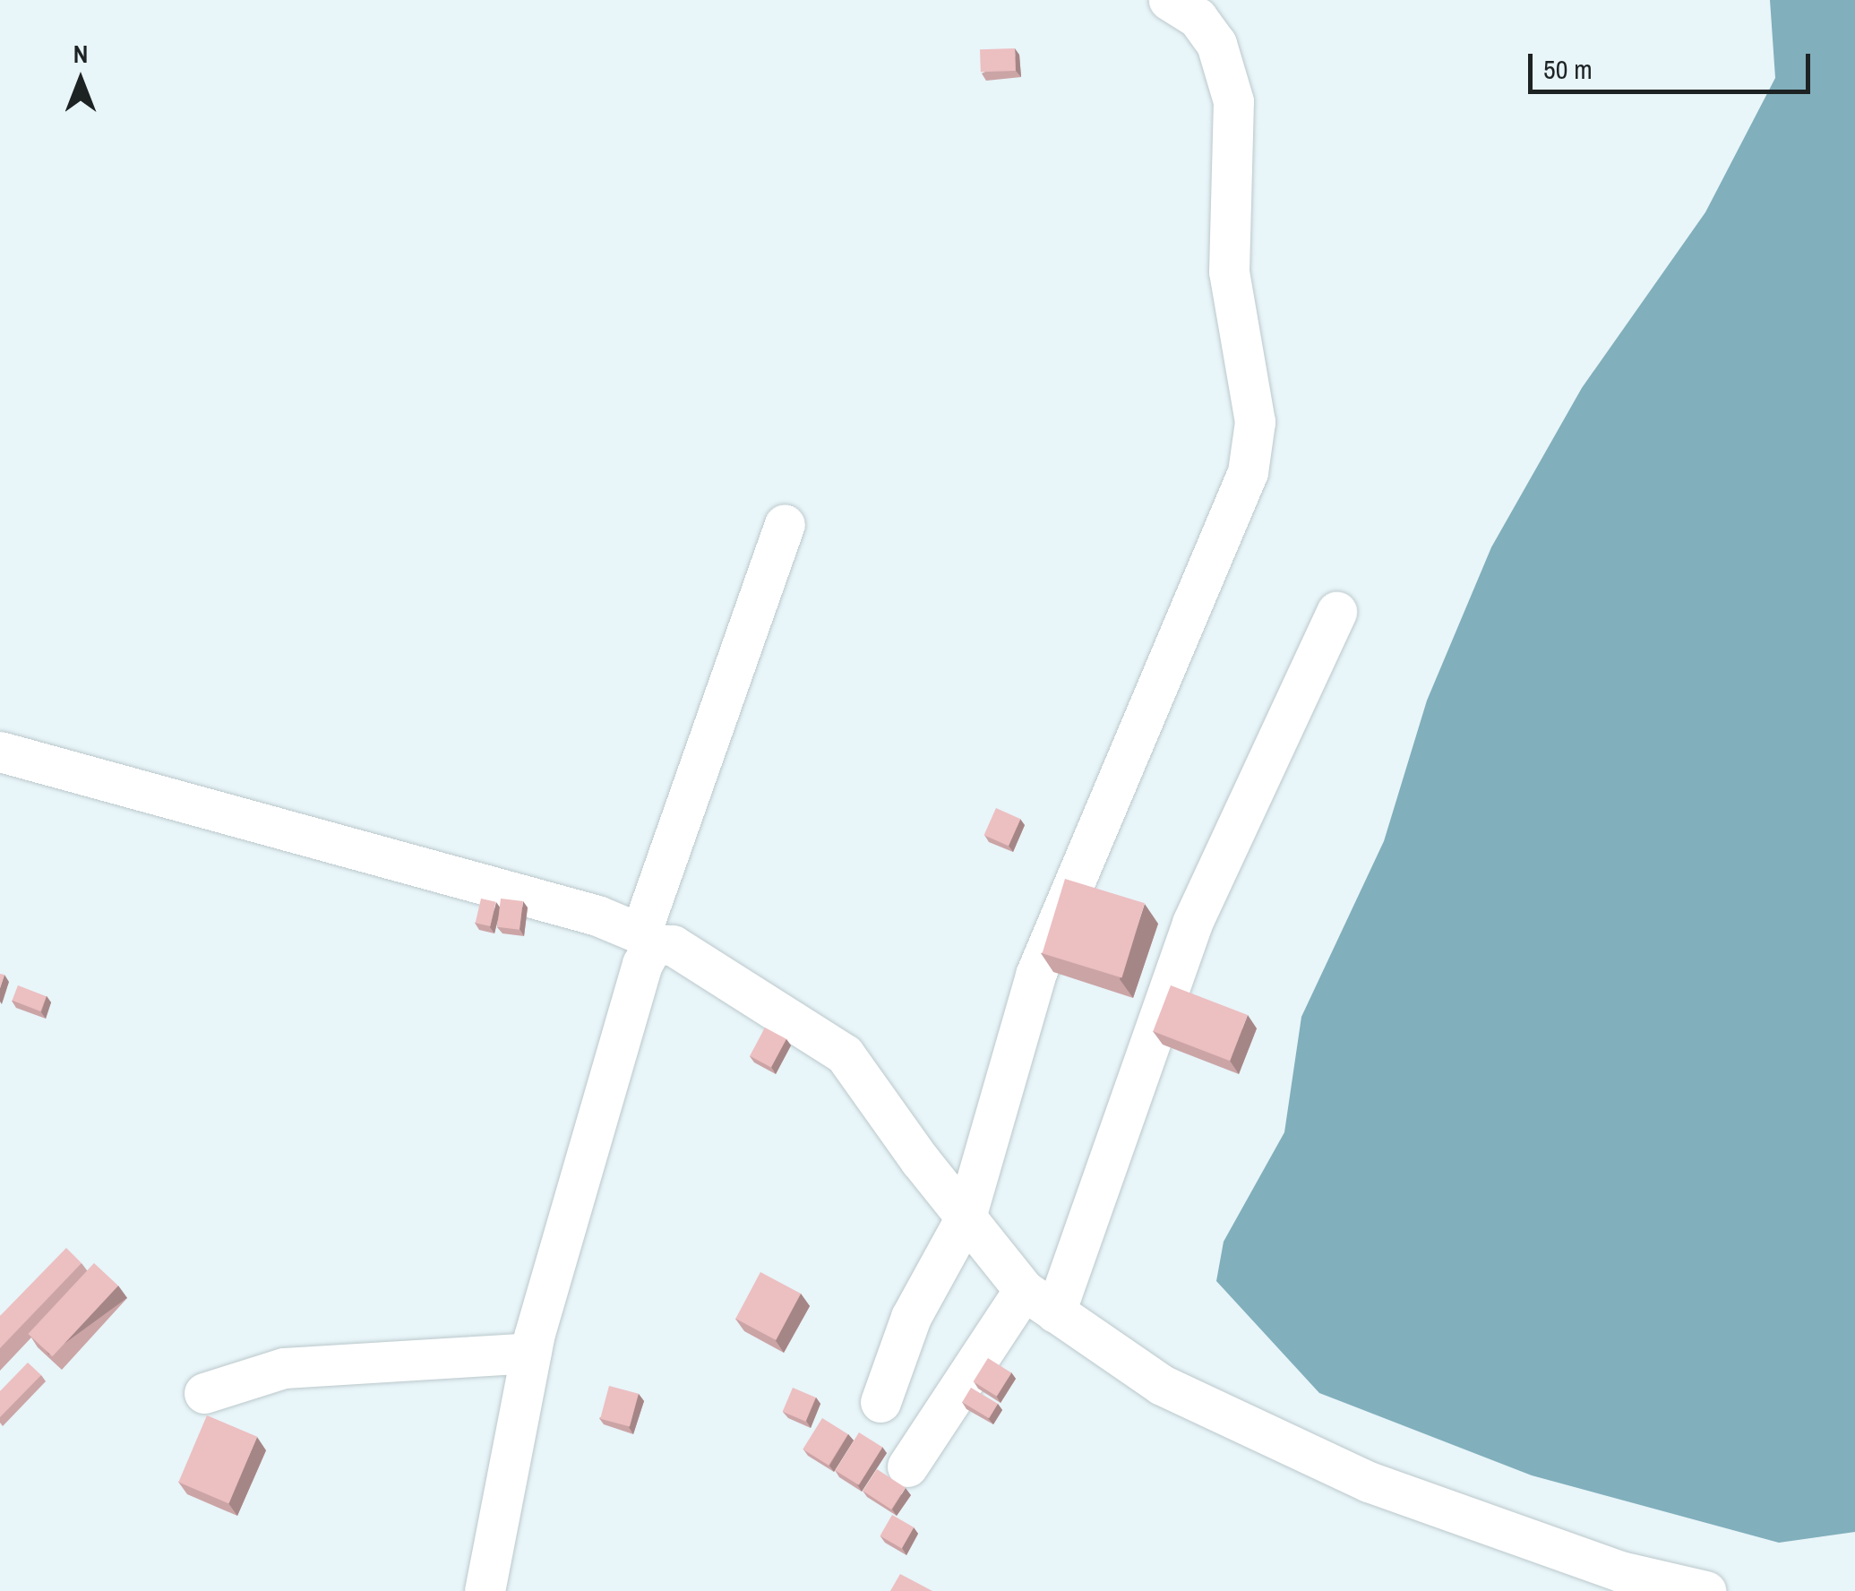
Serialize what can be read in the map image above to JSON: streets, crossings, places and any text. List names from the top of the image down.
{
  "scale_bar": "50 m",
  "north": "top"
}
